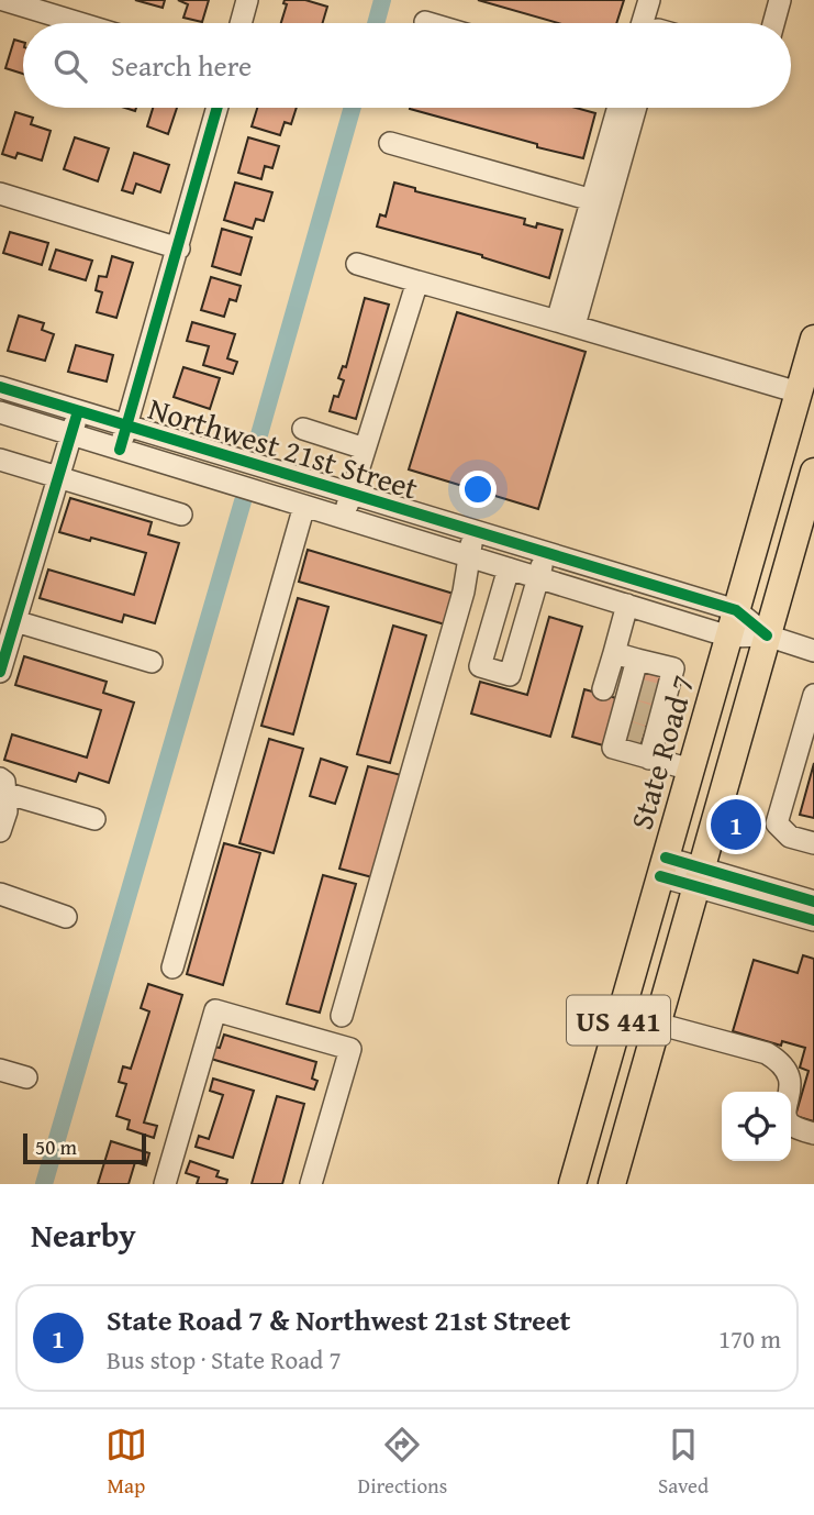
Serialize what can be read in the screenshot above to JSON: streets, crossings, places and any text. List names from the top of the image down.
{
  "streets": {
    "main road": ["State Road 7", "US 441"],
    "street": ["Northwest 21st Street"]
  },
  "crossings": [
    ["Northwest 21st Street", "State Road 7"],
    ["Northwest 21st Street", "US 441"]
  ],
  "scale_bar": "50 m",
  "page": {
    "search": "Search here",
    "pins": "1",
    "scale": "50 m",
    "heading": "Nearby",
    "list": [
      {
        "mark": "1",
        "name": "State Road 7 & Northwest 21st Street",
        "note": "Bus stop · State Road 7",
        "value": "170 m"
      }
    ],
    "nav": ["Map", "Directions", "Saved"]
  }
}
